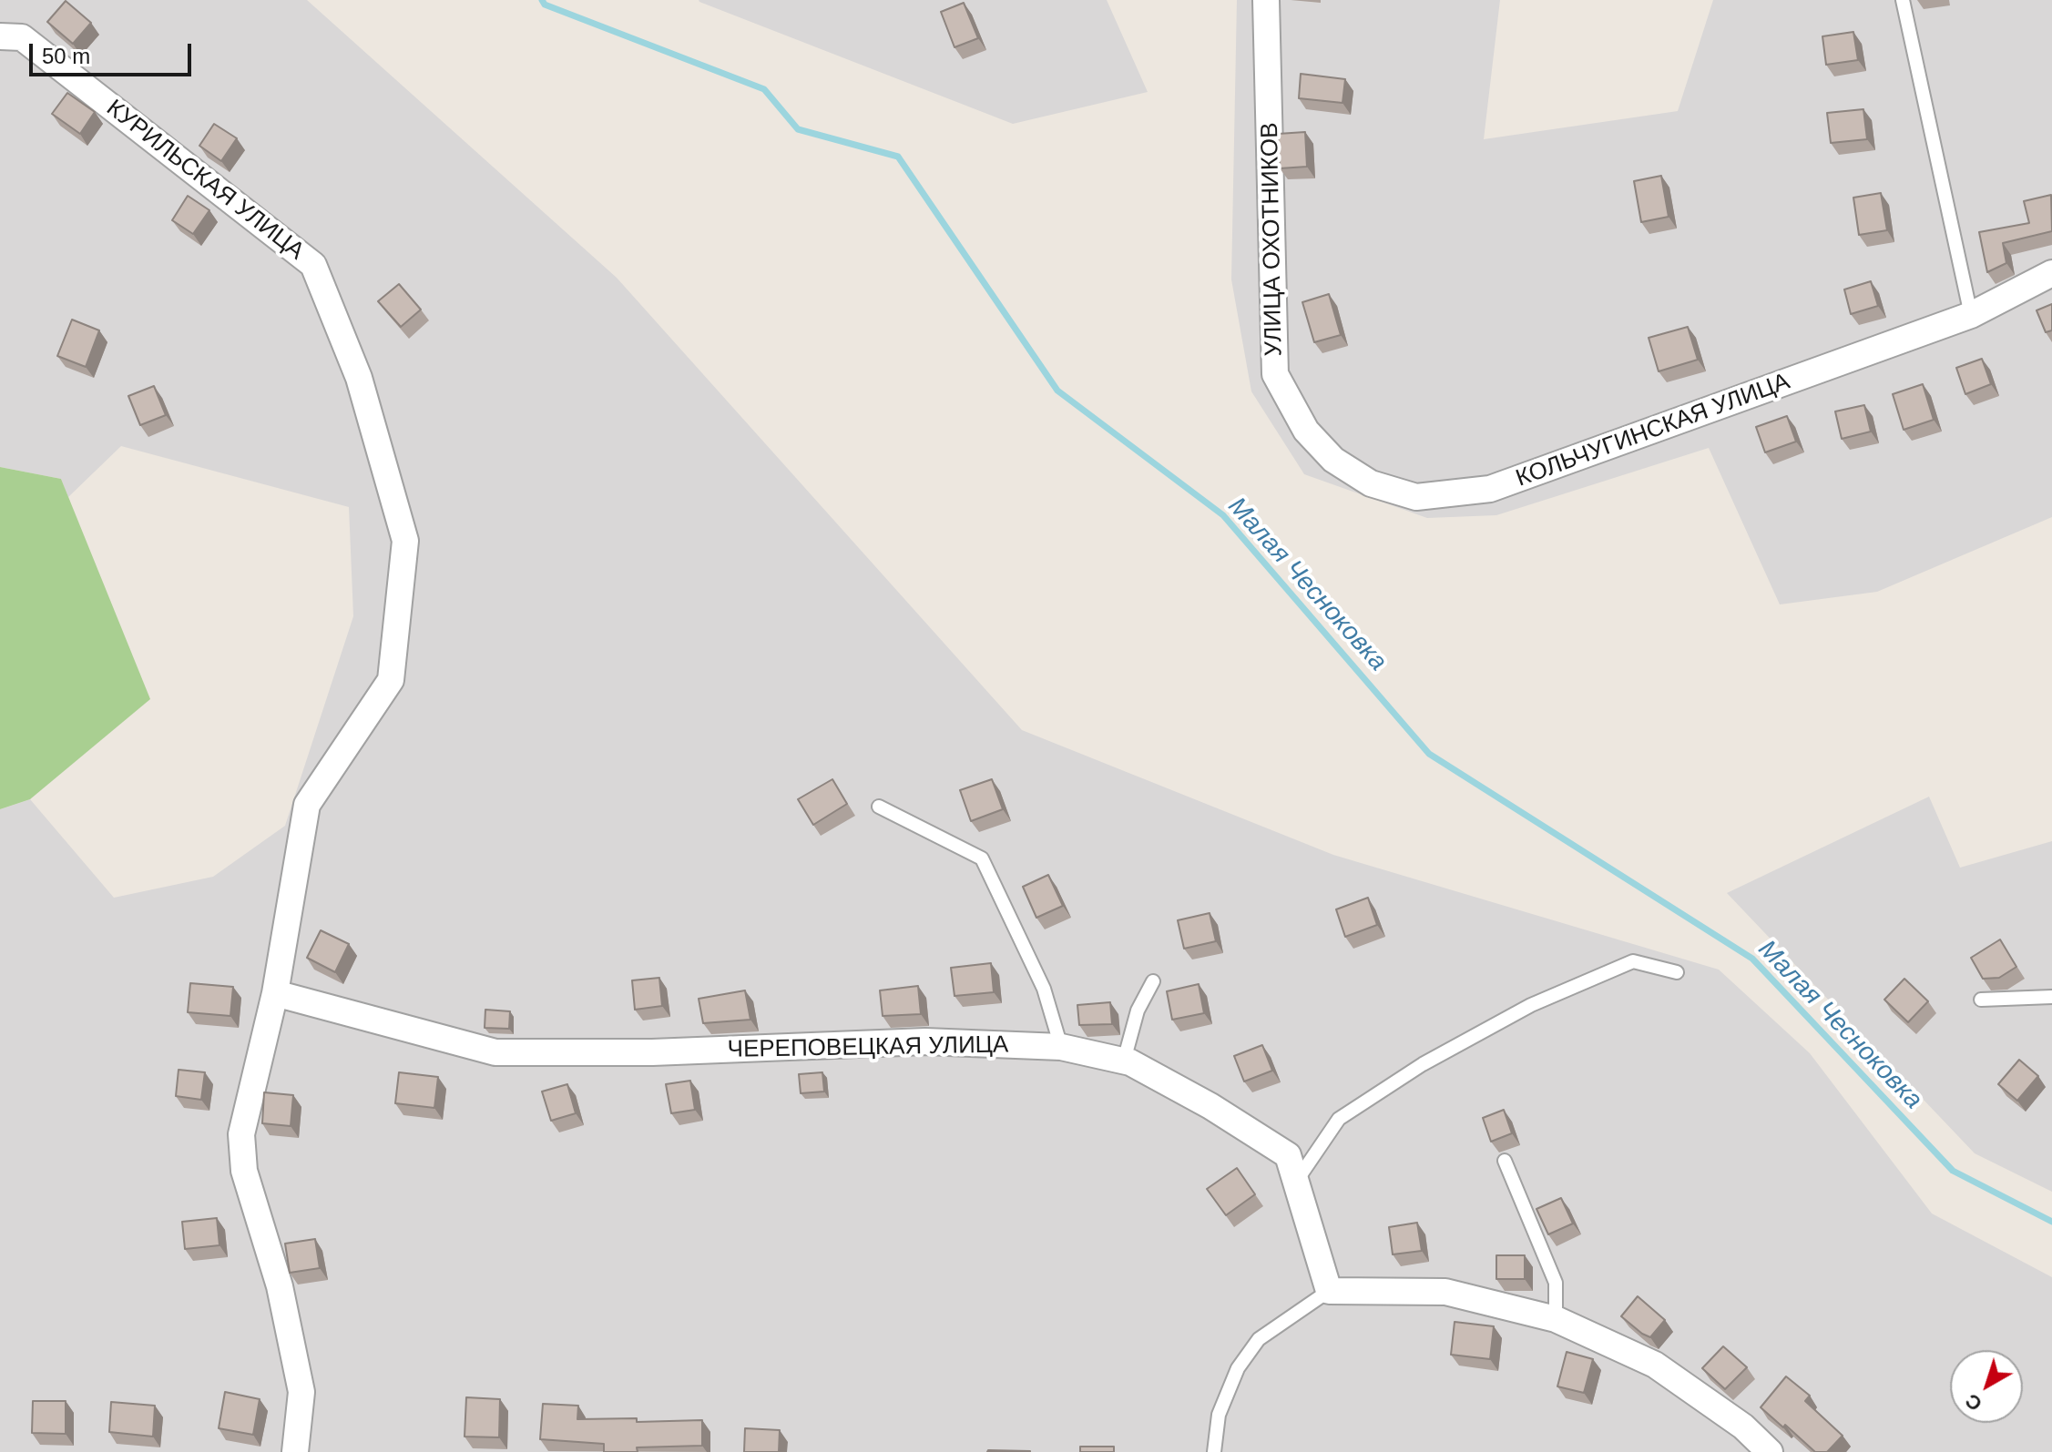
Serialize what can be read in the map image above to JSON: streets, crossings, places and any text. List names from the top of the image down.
{
  "streets": {
    "street": [
      "КУРИЛЬСКАЯ УЛИЦА",
      "УЛИЦА ОХОТНИКОВ",
      "КОЛЬЧУГИНСКАЯ УЛИЦА",
      "ЧЕРЕПОВЕЦКАЯ УЛИЦА"
    ]
  },
  "crossings": [
    ["КУРИЛЬСКАЯ УЛИЦА", "ЧЕРЕПОВЕЦКАЯ УЛИЦА"],
    ["УЛИЦА ОХОТНИКОВ", "КОЛЬЧУГИНСКАЯ УЛИЦА"]
  ],
  "water": ["Малая Чесноковка"],
  "scale_bar": "50 m",
  "north": "bottom left"
}
